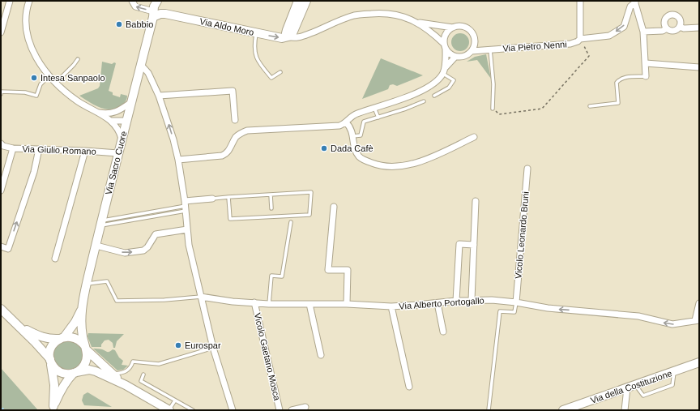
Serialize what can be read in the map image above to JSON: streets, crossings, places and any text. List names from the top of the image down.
{
  "streets": {
    "street": [
      "Via Aldo Moro",
      "Via Pietro Nenni",
      "Via Giulio Romano",
      "Via Sacro Cuore",
      "Vicolo Leonardo Bruni",
      "Via Alberto Portogallo",
      "Vicolo Gaetano Mosca",
      "Via della Costituzione"
    ]
  },
  "crossings": [
    ["Via Giulio Romano", "Via Sacro Cuore"],
    ["Vicolo Leonardo Bruni", "Via Alberto Portogallo"],
    ["Via Alberto Portogallo", "Vicolo Gaetano Mosca"]
  ],
  "one_way": ["Via Pietro Nenni", "Via Alberto Portogallo"],
  "places": [
    "Babbio",
    "Intesa Sanpaolo",
    "Dada Cafè",
    "Eurospar"
  ]
}
